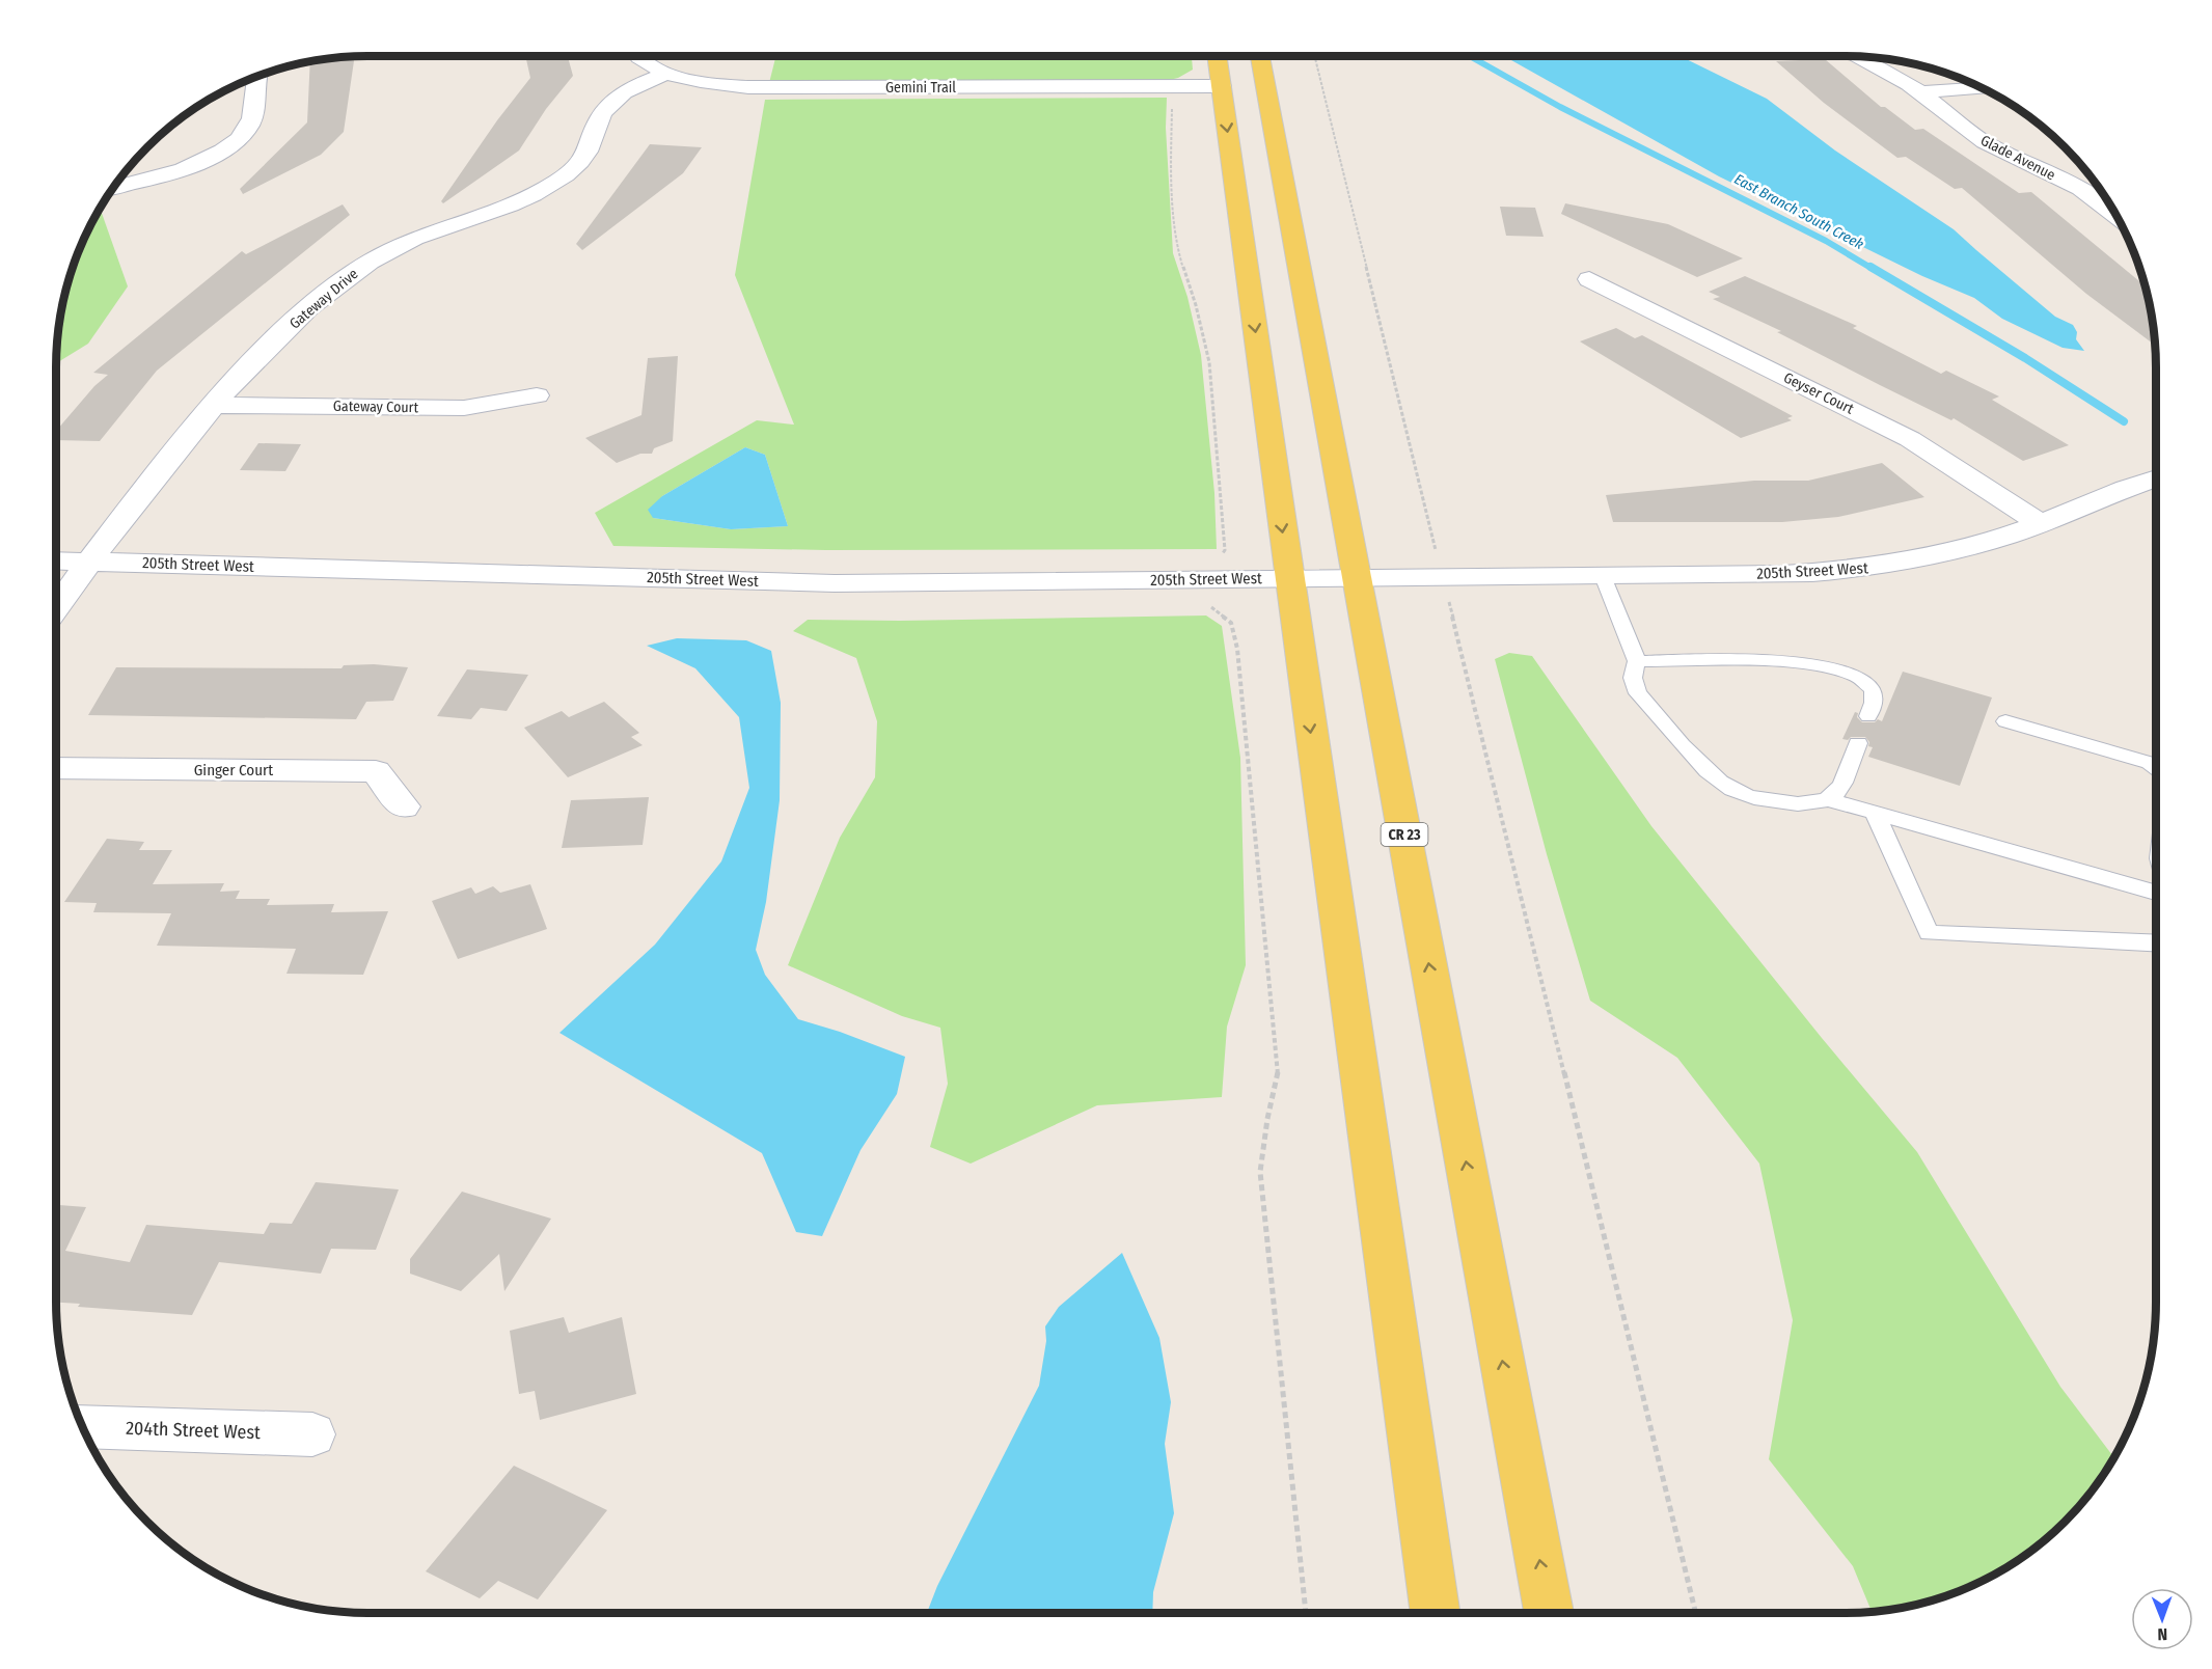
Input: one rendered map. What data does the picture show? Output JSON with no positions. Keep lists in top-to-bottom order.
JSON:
{
  "streets": {
    "main road": ["CR 23"],
    "street": [
      "Gemini Trail",
      "Glade Avenue",
      "Gateway Drive",
      "Geyser Court",
      "Gateway Court",
      "205th Street West",
      "Ginger Court",
      "204th Street West"
    ]
  },
  "crossings": [
    ["Gemini Trail", "Gateway Drive"],
    ["Gateway Drive", "Gateway Court"],
    ["Gateway Drive", "205th Street West"],
    ["Geyser Court", "205th Street West"],
    ["205th Street West", "CR 23"]
  ],
  "water": ["East Branch South Creek"],
  "north": "bottom"
}
